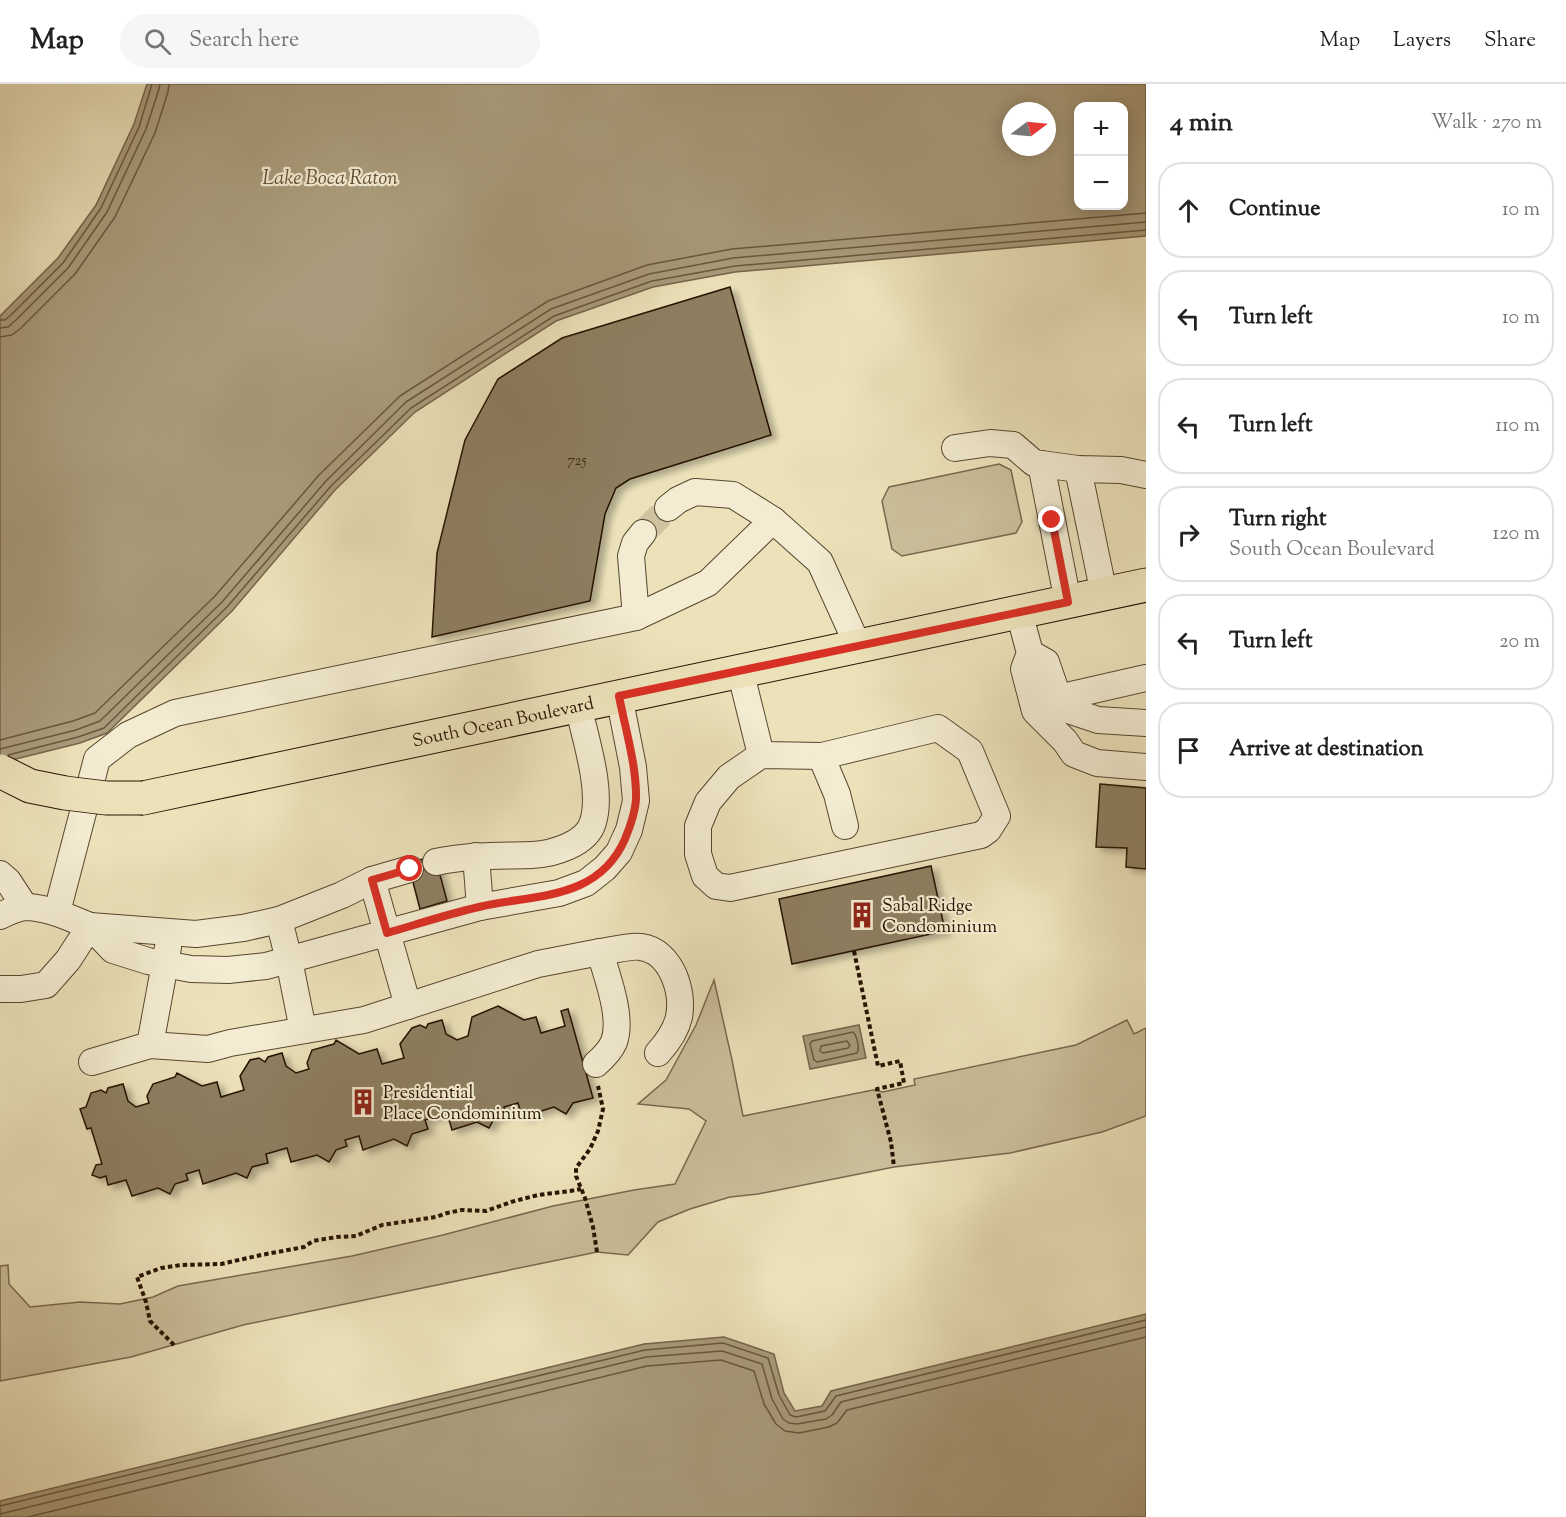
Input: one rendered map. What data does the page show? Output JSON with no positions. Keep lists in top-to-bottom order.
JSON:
{
  "streets": {
    "main road": ["South Ocean Boulevard"]
  },
  "water": ["Lake Boca Raton"],
  "places": {
    "building": ["Sabal Ridge Condominium", "Presidential Place Condominium"]
  },
  "house_numbers": ["725"],
  "north": "right",
  "page": {
    "header": "Map",
    "search": "Search here",
    "nav": ["Map", "Layers", "Share"],
    "heading": ["4 min", "Walk · 270 m"],
    "map_buttons": ["+", "−"],
    "list": [
      ["Continue", "10 m"],
      ["Turn left", "10 m"],
      ["Turn left", "110 m"],
      ["Turn right", "South Ocean Boulevard", "120 m"],
      ["Turn left", "20 m"],
      "Arrive at destination"
    ]
  }
}
